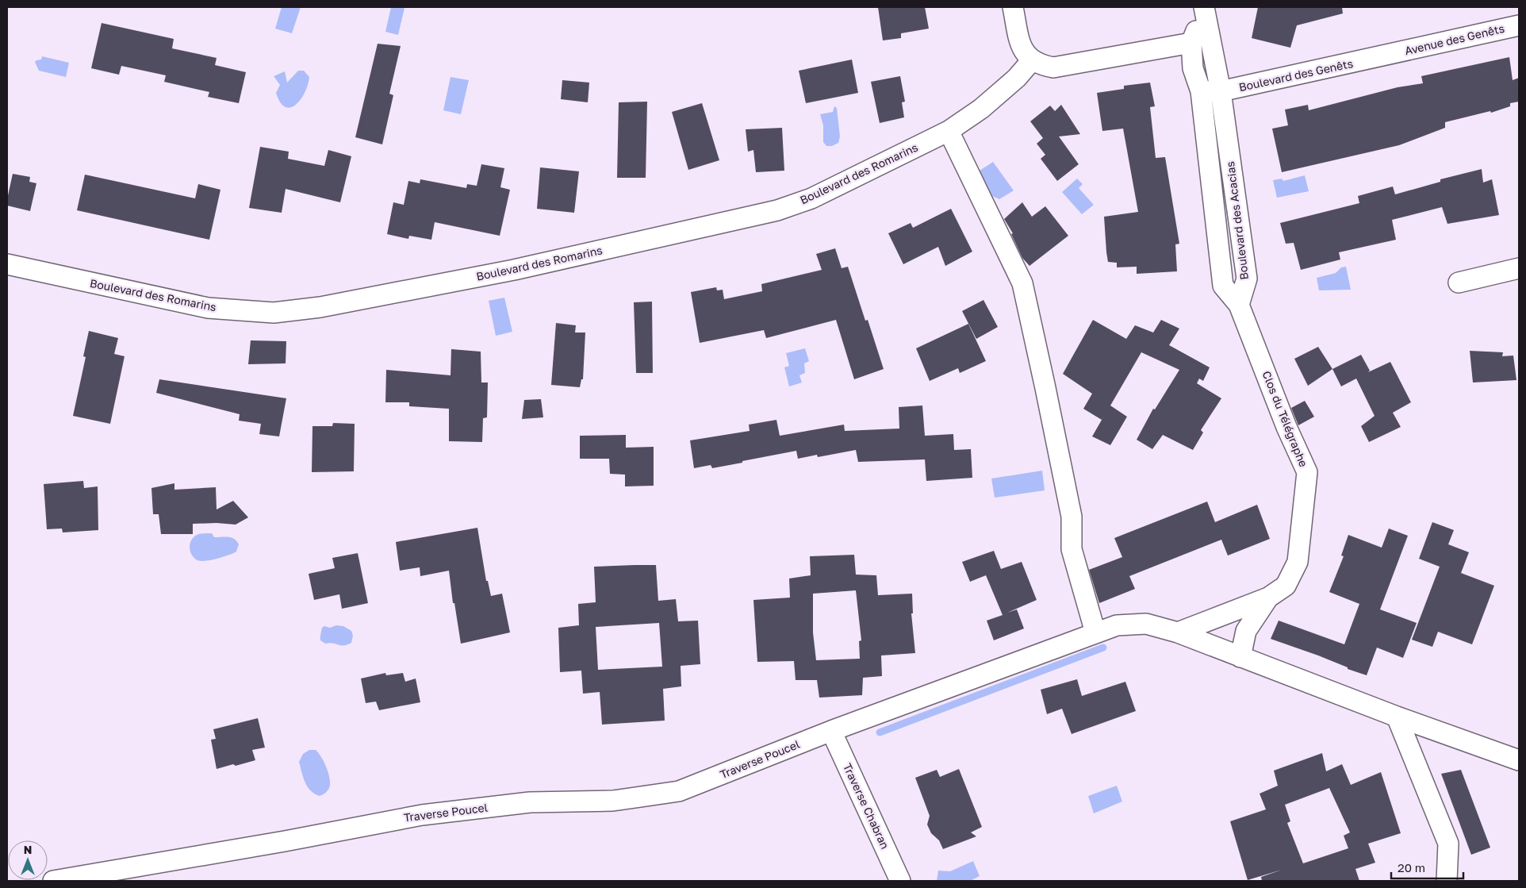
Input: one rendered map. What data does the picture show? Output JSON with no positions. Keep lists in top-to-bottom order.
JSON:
{
  "streets": {
    "street": [
      "Avenue des Genêts",
      "Boulevard des Genêts",
      "Boulevard des Romarins",
      "Boulevard des Acacias",
      "Clos du Télégraphe",
      "Traverse Poucel",
      "Traverse Chabran"
    ]
  },
  "crossings": [
    ["Avenue des Genêts", "Boulevard des Genêts"],
    ["Boulevard des Genêts", "Boulevard des Acacias"],
    ["Boulevard des Acacias", "Clos du Télégraphe"],
    ["Clos du Télégraphe", "Traverse Poucel"],
    ["Traverse Poucel", "Traverse Chabran"]
  ],
  "scale_bar": "20 m",
  "north": "top"
}
